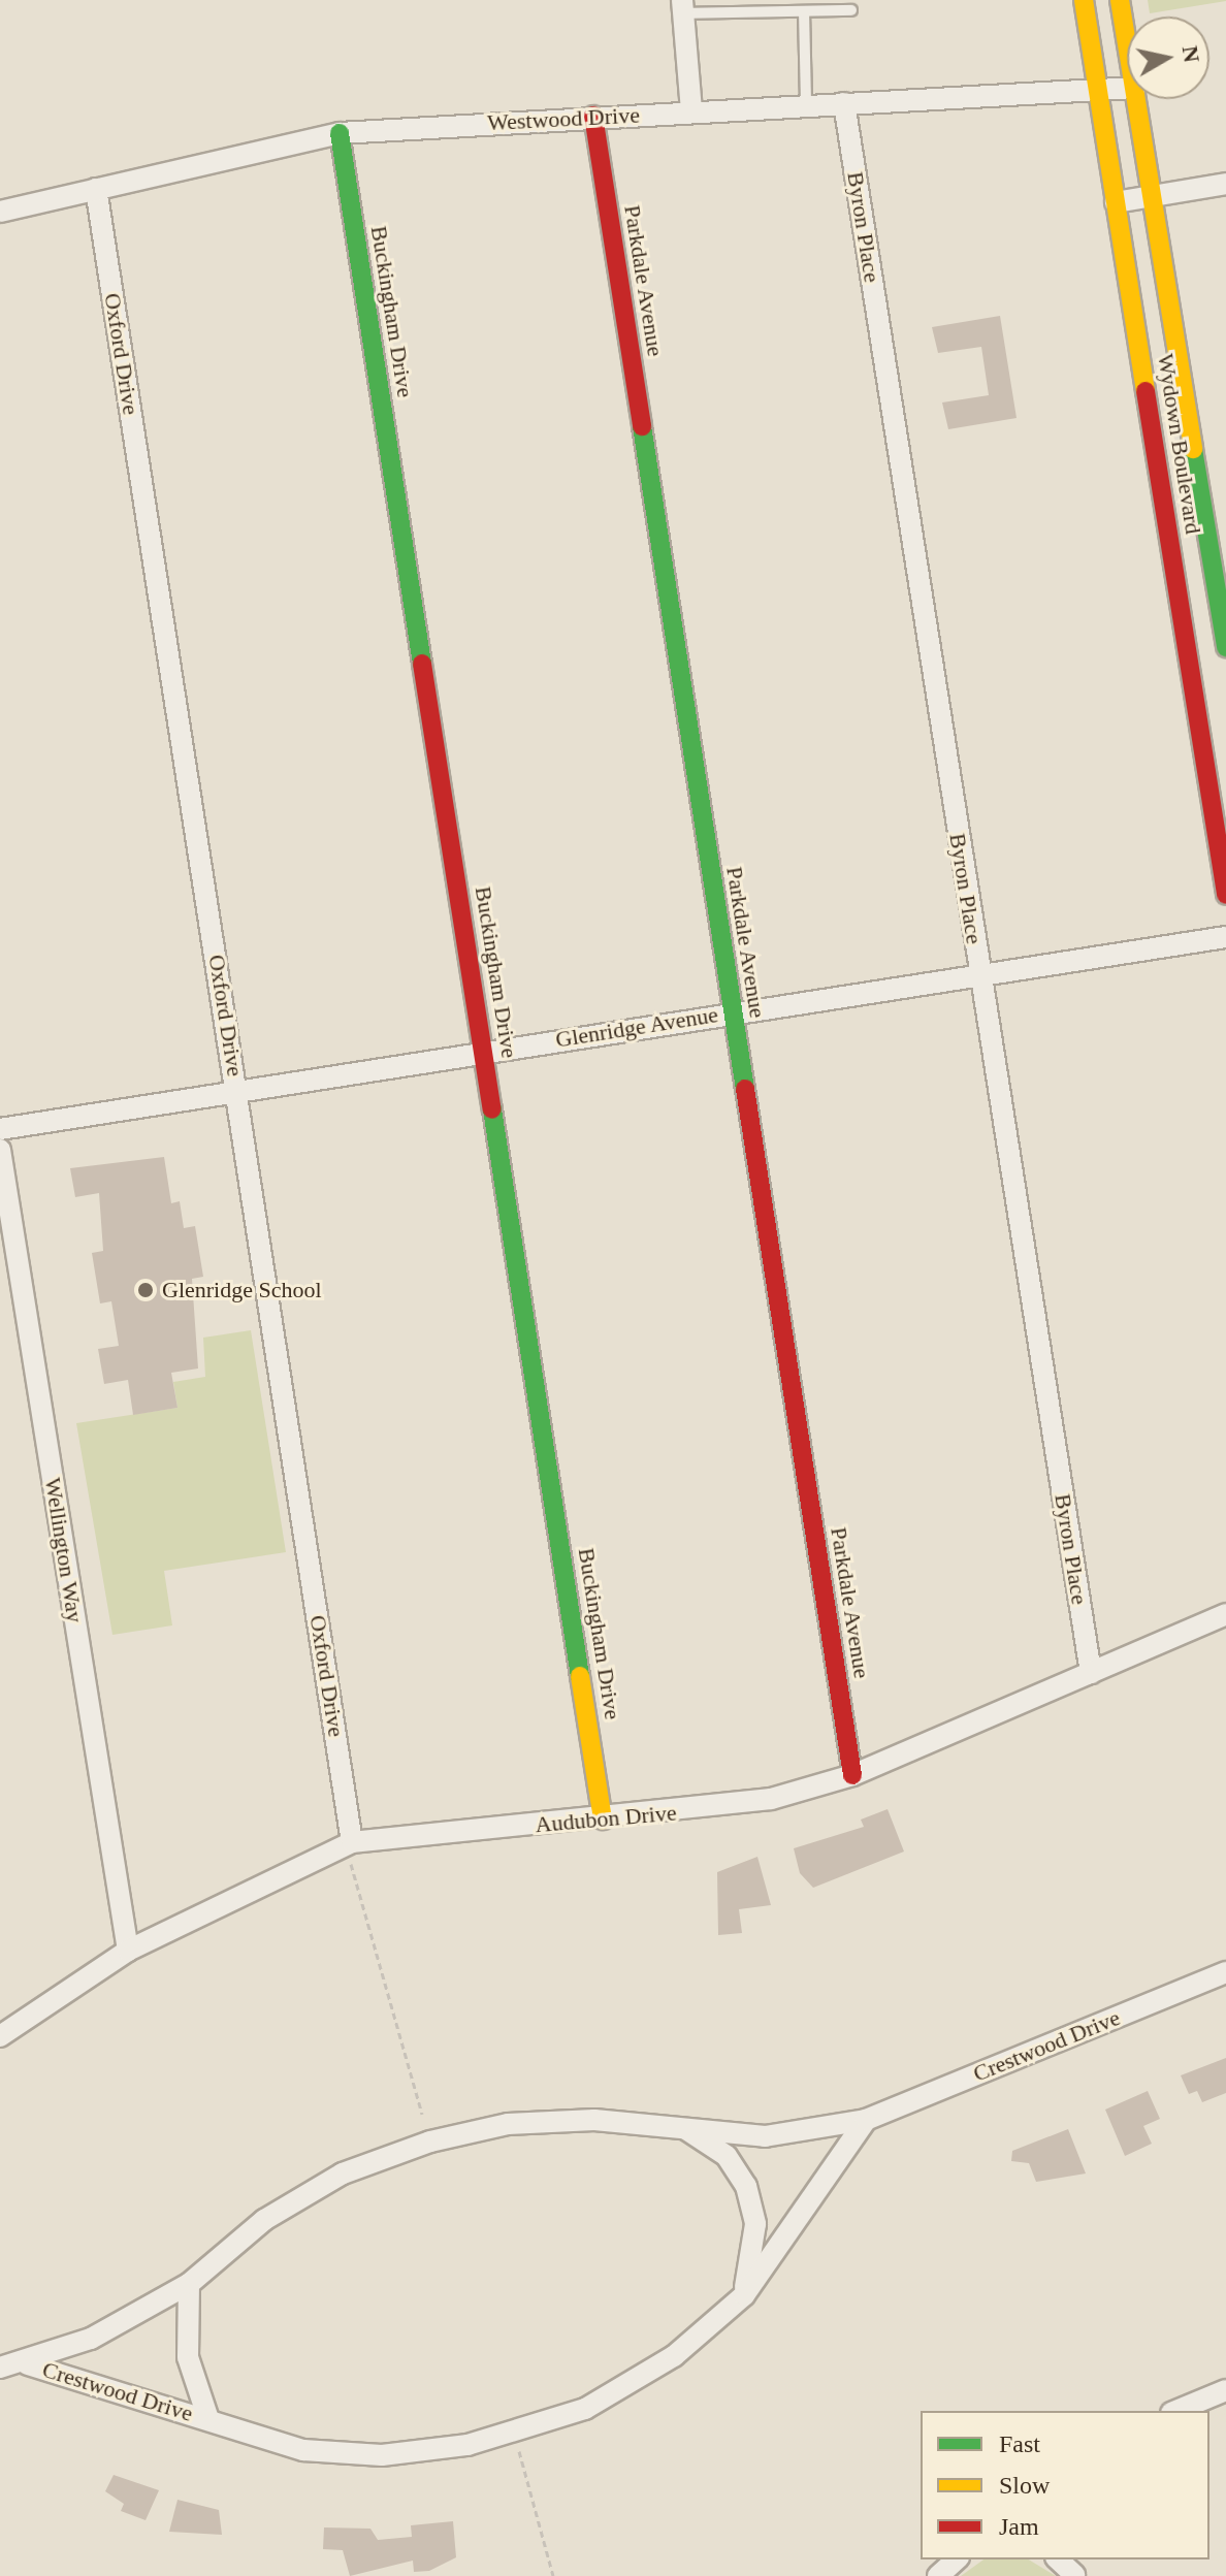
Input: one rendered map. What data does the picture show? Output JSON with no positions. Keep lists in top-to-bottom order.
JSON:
{
  "streets": {
    "street": [
      "Westwood Drive",
      "Byron Place",
      "Parkdale Avenue",
      "Buckingham Drive",
      "Oxford Drive",
      "Wydown Boulevard",
      "Glenridge Avenue",
      "Wellington Way",
      "Audubon Drive",
      "Crestwood Drive"
    ]
  },
  "crossings": [
    ["Westwood Drive", "Byron Place"],
    ["Westwood Drive", "Parkdale Avenue"],
    ["Westwood Drive", "Buckingham Drive"],
    ["Westwood Drive", "Oxford Drive"],
    ["Westwood Drive", "Wydown Boulevard"],
    ["Byron Place", "Glenridge Avenue"],
    ["Byron Place", "Audubon Drive"],
    ["Parkdale Avenue", "Glenridge Avenue"],
    ["Parkdale Avenue", "Audubon Drive"],
    ["Buckingham Drive", "Glenridge Avenue"],
    ["Buckingham Drive", "Audubon Drive"],
    ["Oxford Drive", "Glenridge Avenue"],
    ["Oxford Drive", "Audubon Drive"],
    ["Wellington Way", "Audubon Drive"]
  ],
  "places": ["Glenridge School"],
  "legend": ["Fast", "Slow", "Jam"],
  "north": "right"
}
